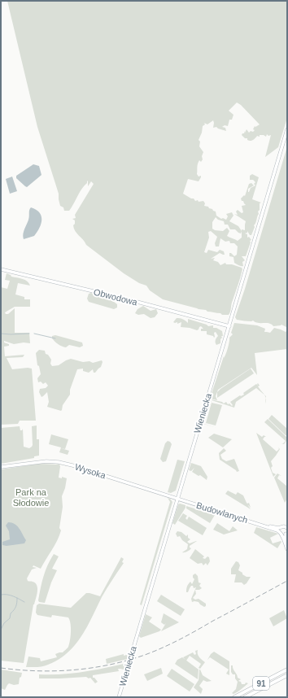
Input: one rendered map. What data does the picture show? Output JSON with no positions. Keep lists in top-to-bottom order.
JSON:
{
  "streets": {
    "main road": ["91"],
    "street": [
      "Obwodowa",
      "Wieniecka",
      "Wysoka",
      "Budowlanych"
    ]
  },
  "crossings": [
    ["Obwodowa", "Wieniecka"],
    ["Wieniecka", "Wysoka"],
    ["Wieniecka", "Budowlanych"],
    ["Wysoka", "Budowlanych"]
  ],
  "parks": ["Park na Słodowie"]
}
